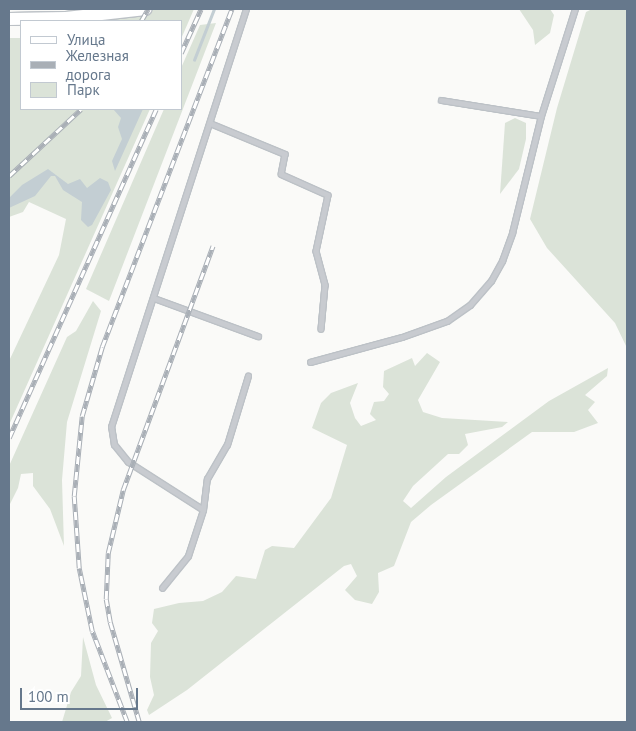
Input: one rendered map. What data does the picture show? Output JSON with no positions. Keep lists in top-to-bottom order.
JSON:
{
  "legend": ["Улица", "Железная дорога", "Парк"],
  "scale_bar": "100 m"
}
